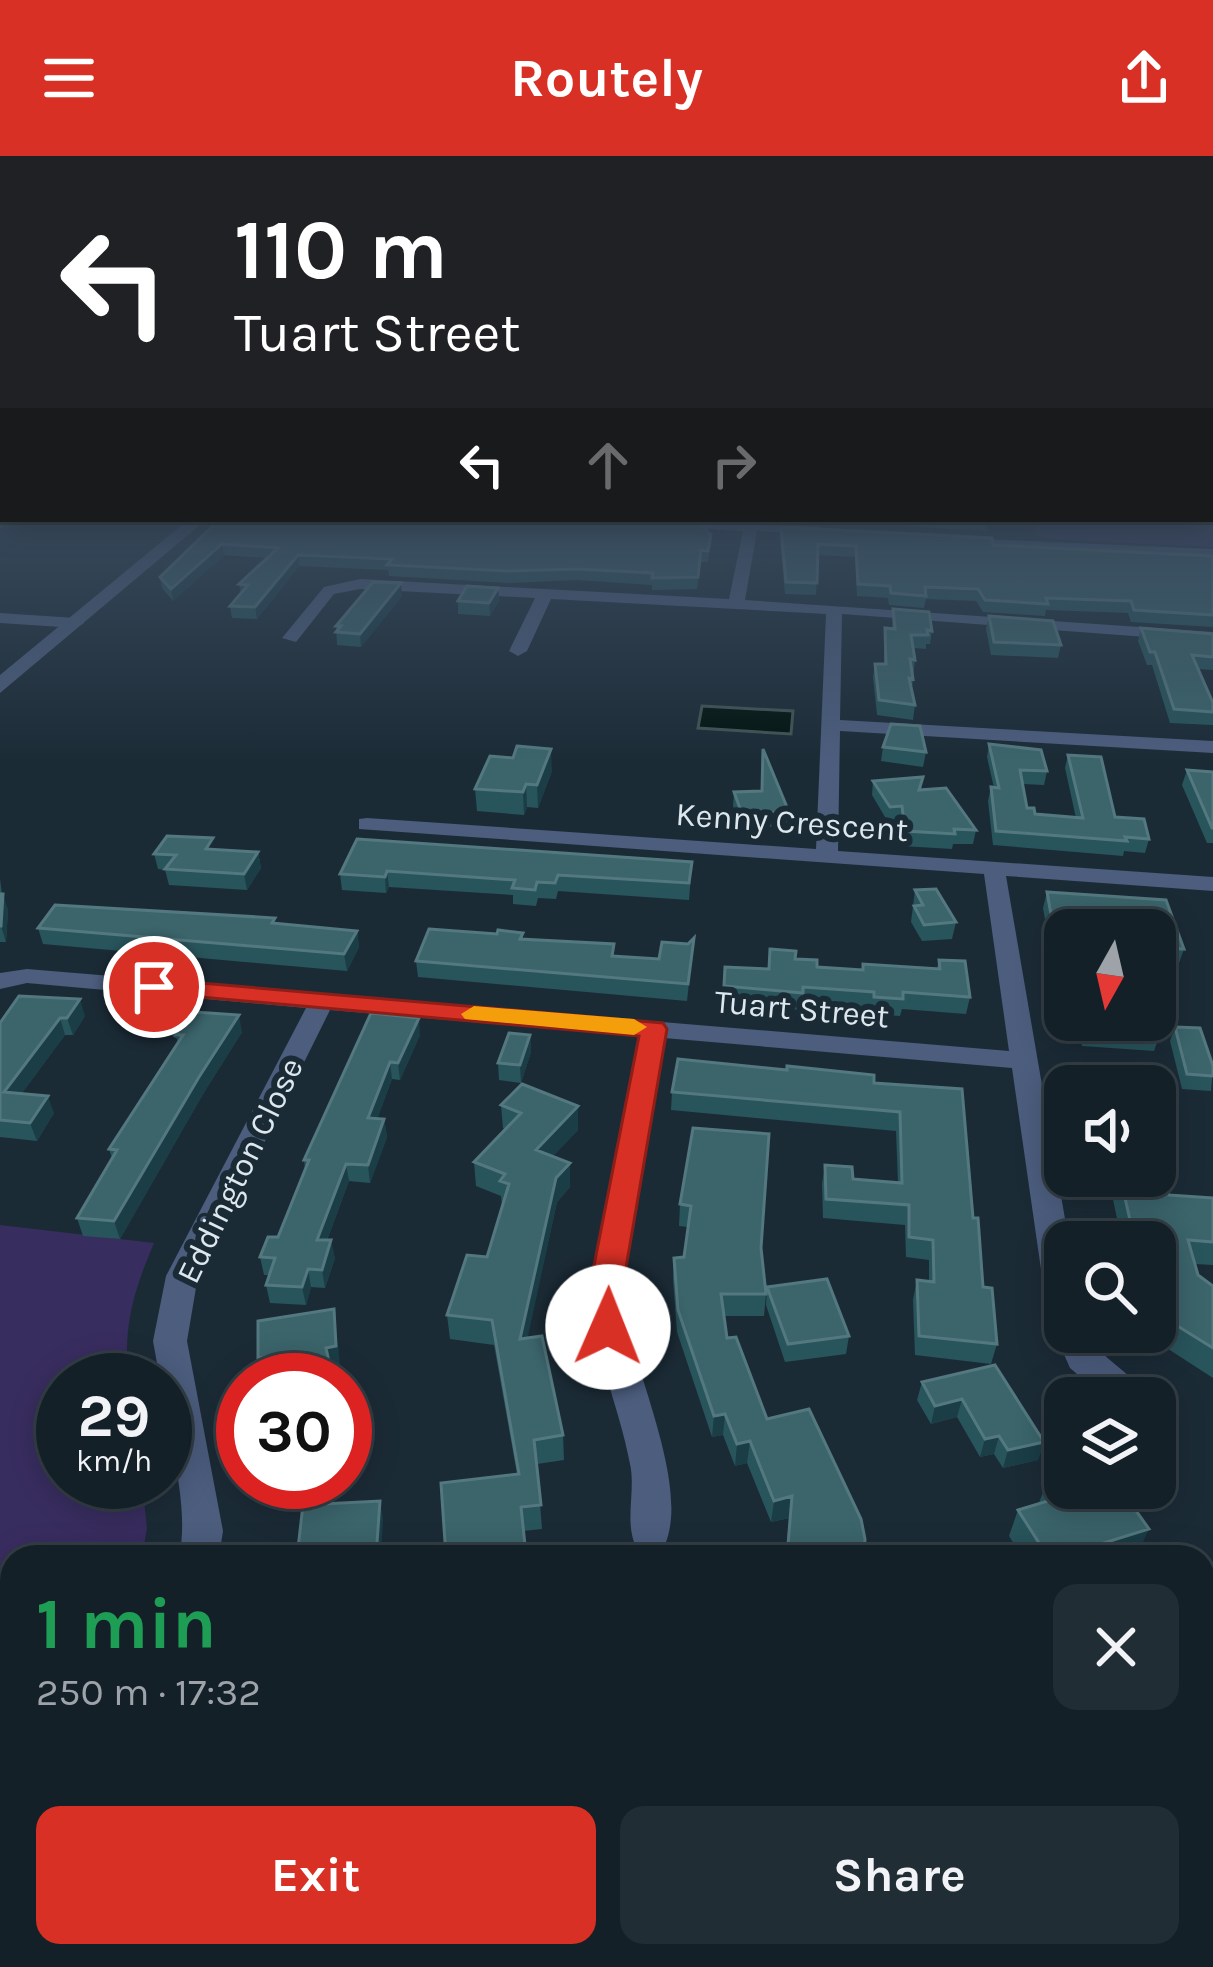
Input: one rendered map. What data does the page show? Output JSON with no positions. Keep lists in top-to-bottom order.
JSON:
{
  "streets": {
    "street": ["Kenny Crescent", "Tuart Street", "Eddington Close"]
  },
  "crossings": [
    ["Tuart Street", "Eddington Close"]
  ],
  "north": "bottom",
  "page": {
    "header": "Routely",
    "turn": ["110 m", "Tuart Street"],
    "speed": "29 km/h",
    "limit": "30",
    "heading": ["1 min", "250 m · 17:32"],
    "buttons": ["Exit", "Share"]
  }
}
